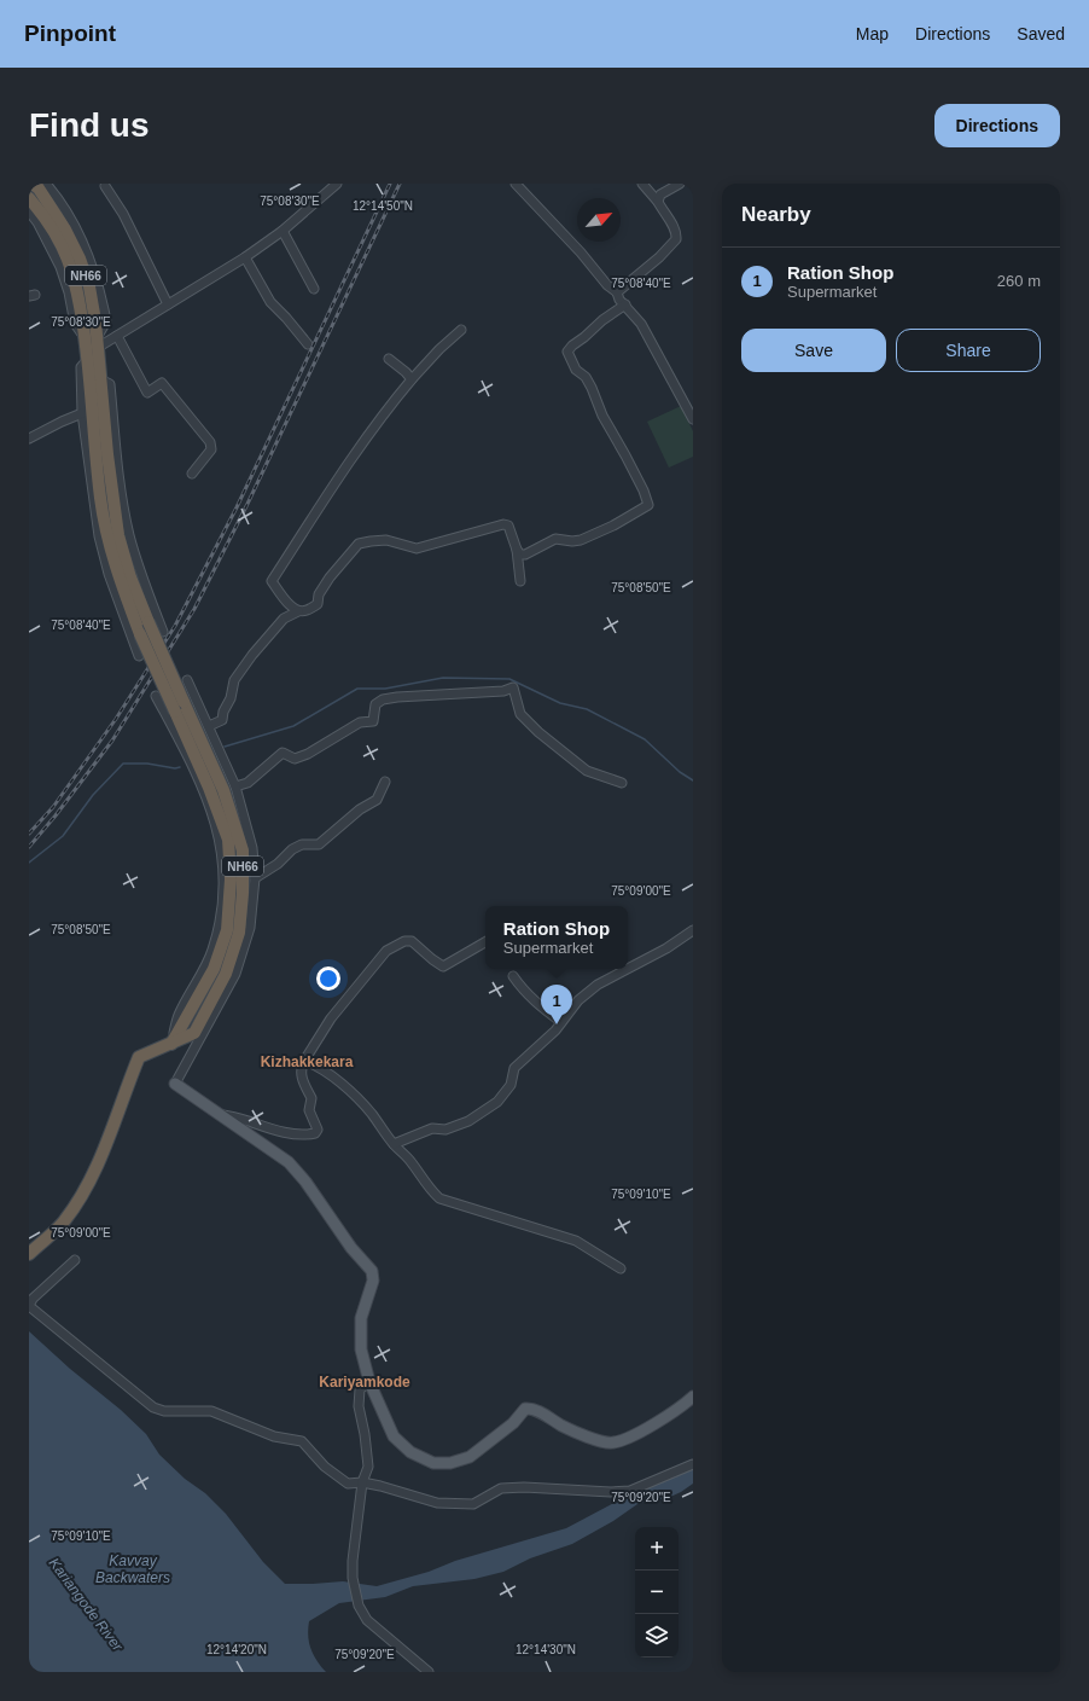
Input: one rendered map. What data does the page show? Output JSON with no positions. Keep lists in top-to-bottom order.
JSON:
{
  "streets": {
    "highway": ["NH66"]
  },
  "districts": ["Kizhakkekara", "Kariyamkode"],
  "water": ["Kavvay Backwaters", "Kariangode River"],
  "north": "top right",
  "page": {
    "header": "Pinpoint",
    "nav": ["Map", "Directions", "Saved"],
    "buttons": [
      "Directions",
      ["Save", "Share"]
    ],
    "title": "Find us",
    "heading": "Nearby",
    "list": [
      {
        "mark": "1",
        "name": "Ration Shop",
        "note": "Supermarket",
        "value": "260 m"
      }
    ],
    "popup": ["Ration Shop", "Supermarket"],
    "pins": "1",
    "map_buttons": ["+", "−"]
  },
  "coordinates": [
    "75°08'30\"E",
    "12°14'50\"N",
    "75°08'40\"E",
    "75°08'50\"E",
    "75°09'00\"E",
    "75°09'10\"E",
    "75°09'20\"E",
    "12°14'20\"N",
    "12°14'30\"N"
  ]
}
